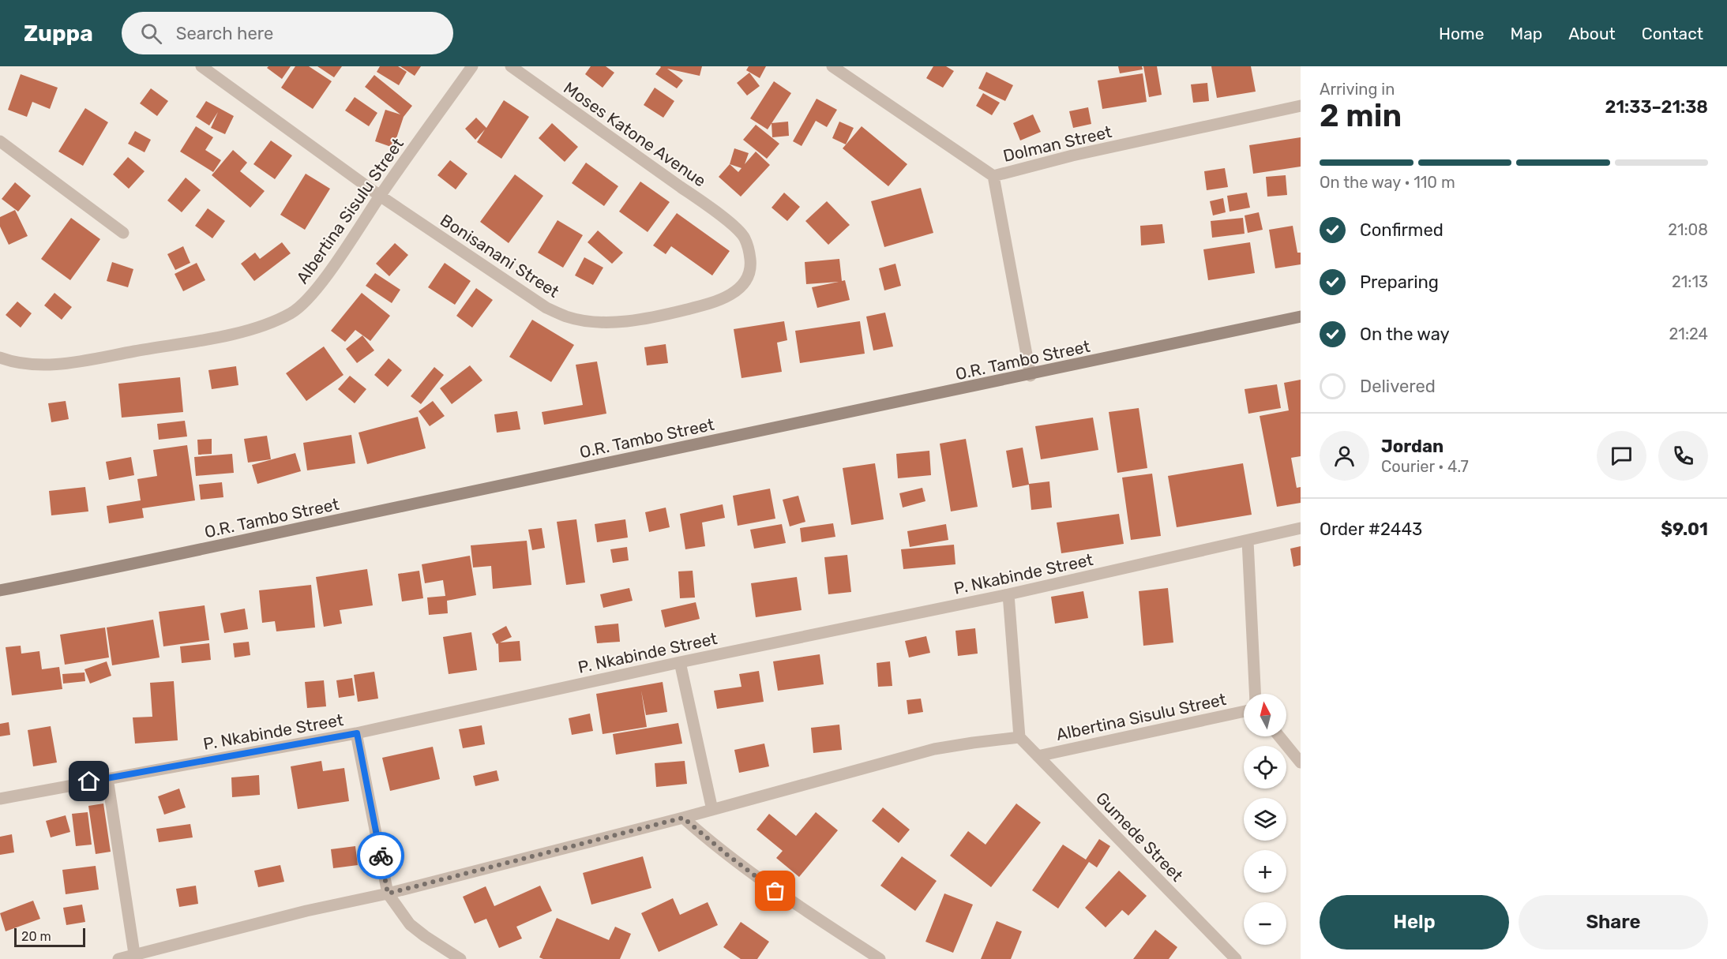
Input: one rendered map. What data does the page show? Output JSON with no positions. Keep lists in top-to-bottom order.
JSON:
{
  "streets": {
    "street": [
      "Moses Katone Avenue",
      "Dolman Street",
      "Albertina Sisulu Street",
      "Bonisanani Street",
      "O.R. Tambo Street",
      "P. Nkabinde Street",
      "Gumede Street"
    ]
  },
  "crossings": [
    ["Moses Katone Avenue", "Bonisanani Street"],
    ["Dolman Street", "O.R. Tambo Street"],
    ["Albertina Sisulu Street", "Bonisanani Street"],
    ["Albertina Sisulu Street", "Gumede Street"]
  ],
  "scale_bar": "20 m",
  "north": "top",
  "page": {
    "header": "Zuppa",
    "search": "Search here",
    "nav": [
      "Home",
      "Map",
      "About",
      "Contact"
    ],
    "heading": ["2 min", "Arriving in", "21:33–21:38"],
    "panel": [
      "Jordan",
      "Courier · 4.7",
      "Order #2443",
      "$9.01"
    ],
    "bar": "On the way · 110 m",
    "list": [
      ["Confirmed", "21:08"],
      ["Preparing", "21:13"],
      ["On the way", "21:24"],
      "Delivered"
    ],
    "map_buttons": ["+", "−"],
    "buttons": ["Help", "Share"],
    "scale": "20 m"
  }
}
